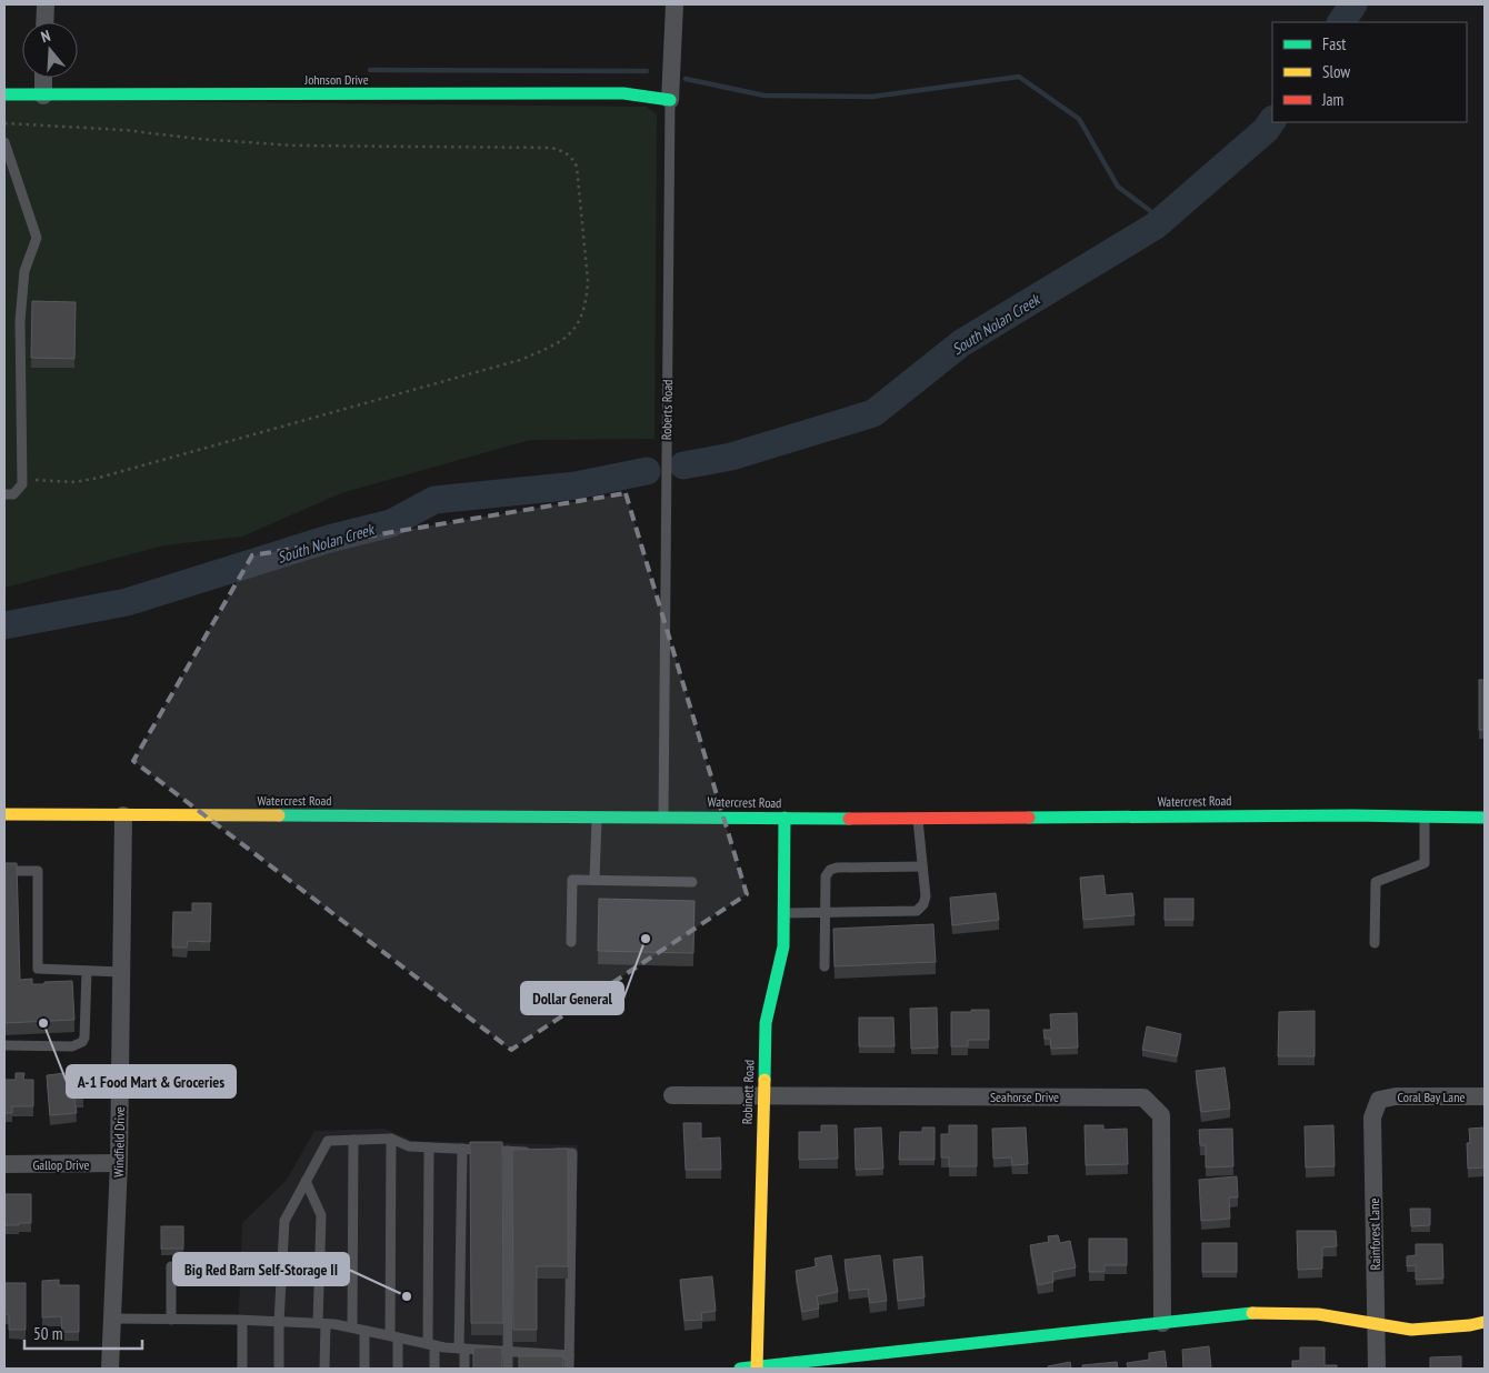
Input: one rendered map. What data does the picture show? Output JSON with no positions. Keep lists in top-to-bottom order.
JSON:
{
  "streets": {
    "street": [
      "Johnson Drive",
      "Roberts Road",
      "Watercrest Road",
      "Robinett Road",
      "Seahorse Drive",
      "Coral Bay Lane",
      "Windfield Drive",
      "Gallop Drive",
      "Rainforest Lane"
    ]
  },
  "crossings": [
    ["Johnson Drive", "Roberts Road"],
    ["Roberts Road", "Watercrest Road"],
    ["Watercrest Road", "Robinett Road"],
    ["Watercrest Road", "Windfield Drive"],
    ["Robinett Road", "Seahorse Drive"],
    ["Coral Bay Lane", "Rainforest Lane"],
    ["Windfield Drive", "Gallop Drive"]
  ],
  "water": ["South Nolan Creek"],
  "places": ["Dollar General", "A-1 Food Mart & Groceries", "Big Red Barn Self-Storage II"],
  "legend": ["Fast", "Slow", "Jam"],
  "scale_bar": "50 m",
  "north": "top"
}
